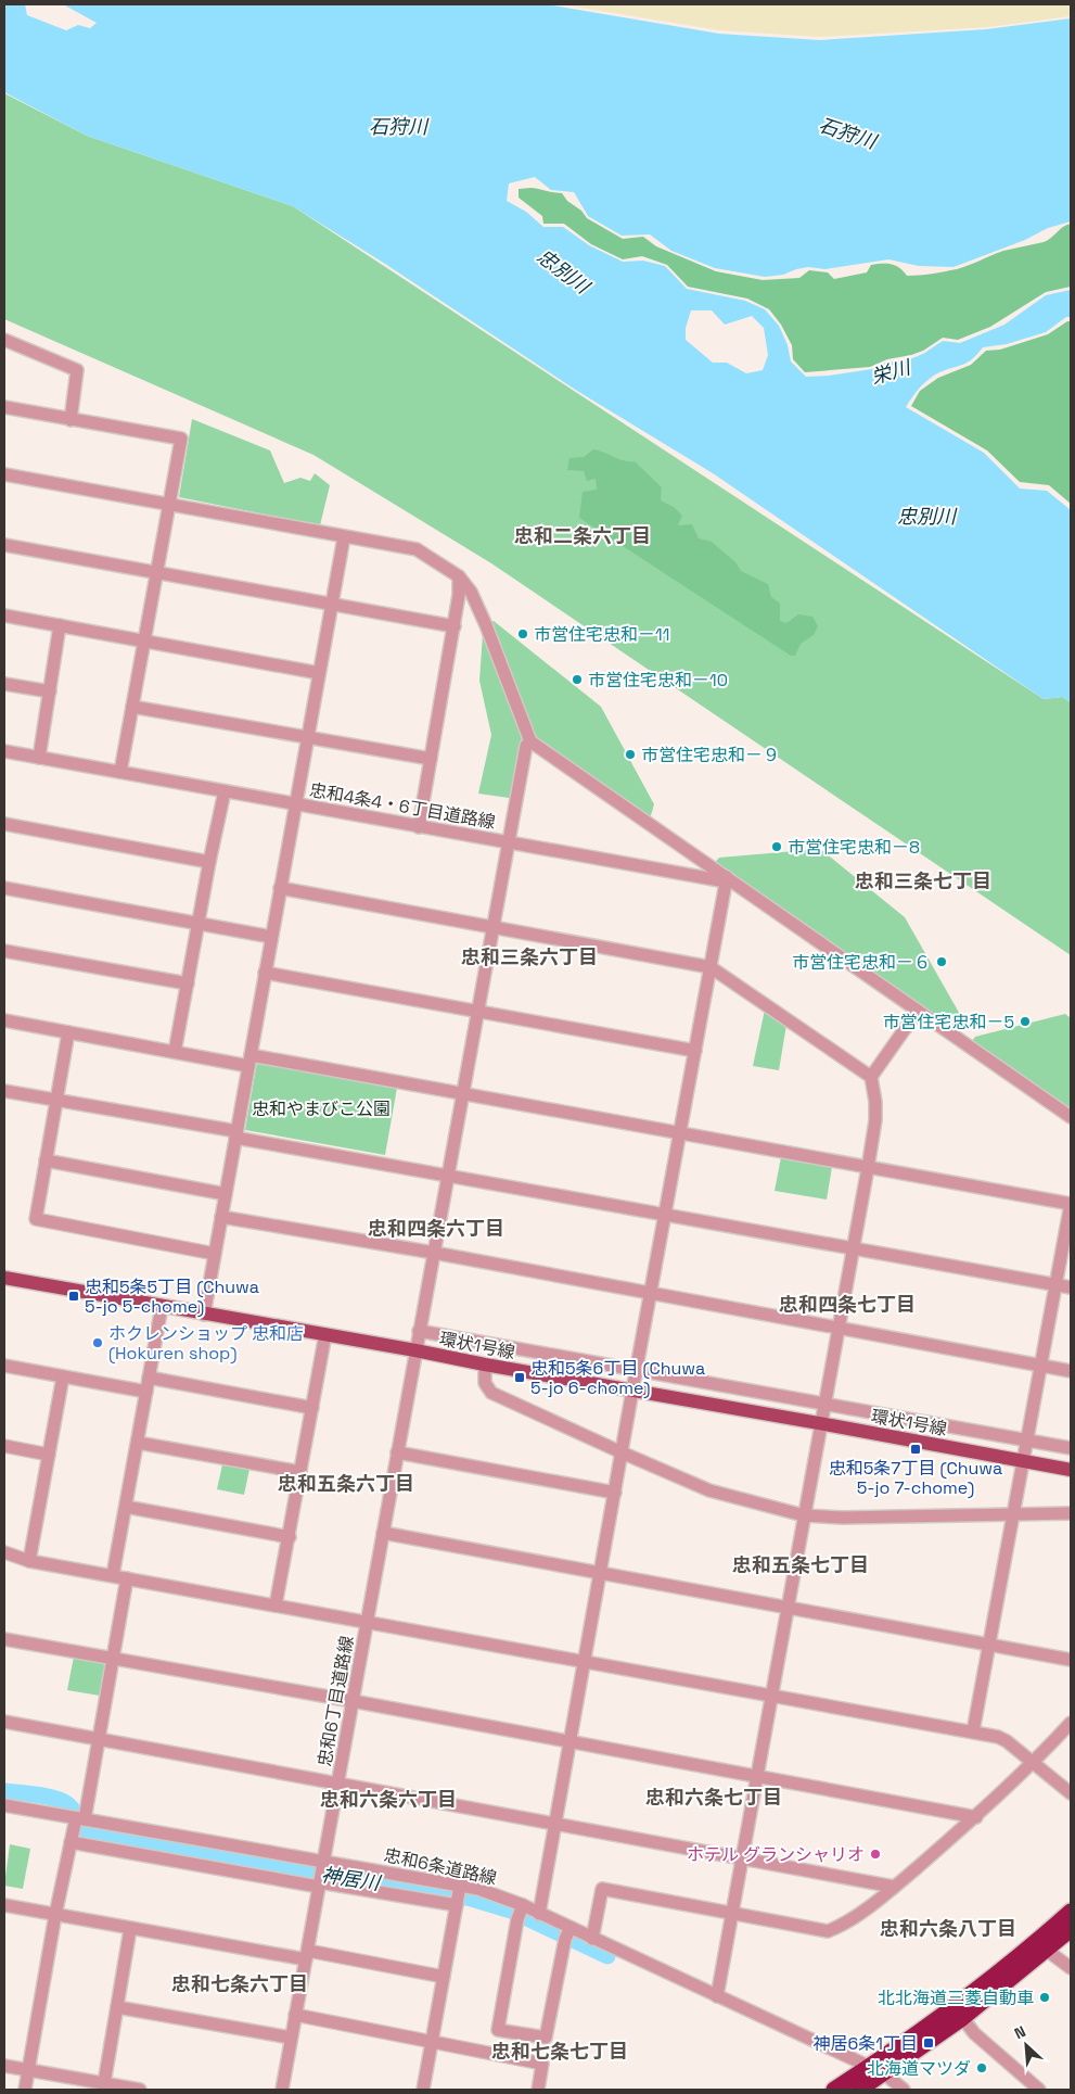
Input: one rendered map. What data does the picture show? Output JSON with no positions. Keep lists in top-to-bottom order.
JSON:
{
  "streets": {
    "main road": ["環状1号線"],
    "street": ["忠和4条4・6丁目道路線", "忠和6丁目道路線", "忠和6条道路線"]
  },
  "crossings": [
    ["忠和4条4・6丁目道路線", "環状1号線"],
    ["忠和4条4・6丁目道路線", "忠和6丁目道路線"],
    ["環状1号線", "忠和6丁目道路線"],
    ["忠和6丁目道路線", "忠和6条道路線"]
  ],
  "districts": [
    "忠和二条六丁目",
    "忠和三条七丁目",
    "忠和三条六丁目",
    "忠和四条六丁目",
    "忠和四条七丁目",
    "忠和五条六丁目",
    "忠和五条七丁目",
    "忠和六条七丁目",
    "忠和六条六丁目",
    "忠和六条八丁目",
    "忠和七条六丁目",
    "忠和七条七丁目"
  ],
  "water": [
    "石狩川",
    "忠別川",
    "栄川",
    "神居川"
  ],
  "parks": ["忠和やまびこ公園"],
  "places": {
    "other": [
      "市営住宅忠和－11",
      "市営住宅忠和－10",
      "市営住宅忠和－９",
      "市営住宅忠和－8",
      "市営住宅忠和－６",
      "市営住宅忠和－5",
      "ホクレンショップ 忠和店 (Hokuren shop)",
      "ホテル グランシャリオ",
      "北北海道三菱自動車",
      "北海道マツダ"
    ],
    "transit": [
      "忠和5条5丁目 (Chuwa 5-jo 5-chome)",
      "忠和5条6丁目 (Chuwa 5-jo 6-chome)",
      "忠和5条7丁目 (Chuwa 5-jo 7-chome)",
      "神居6条1丁目"
    ]
  },
  "north": "top left"
}
